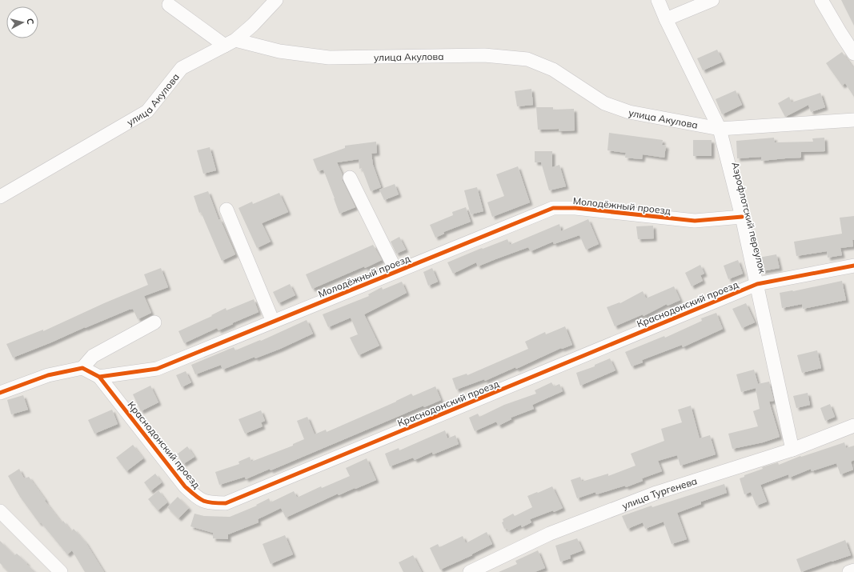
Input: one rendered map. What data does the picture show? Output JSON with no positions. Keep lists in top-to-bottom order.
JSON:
{
  "streets": {
    "street": [
      "улица Акулова",
      "Молодёжный проезд",
      "Аэрофлотский переулок",
      "Краснодонский проезд",
      "улица Тургенева"
    ]
  },
  "crossings": [
    ["улица Акулова", "Аэрофлотский переулок"],
    ["Молодёжный проезд", "Аэрофлотский переулок"],
    ["Молодёжный проезд", "Краснодонский проезд"],
    ["Аэрофлотский переулок", "Краснодонский проезд"],
    ["Аэрофлотский переулок", "улица Тургенева"]
  ],
  "north": "right"
}
